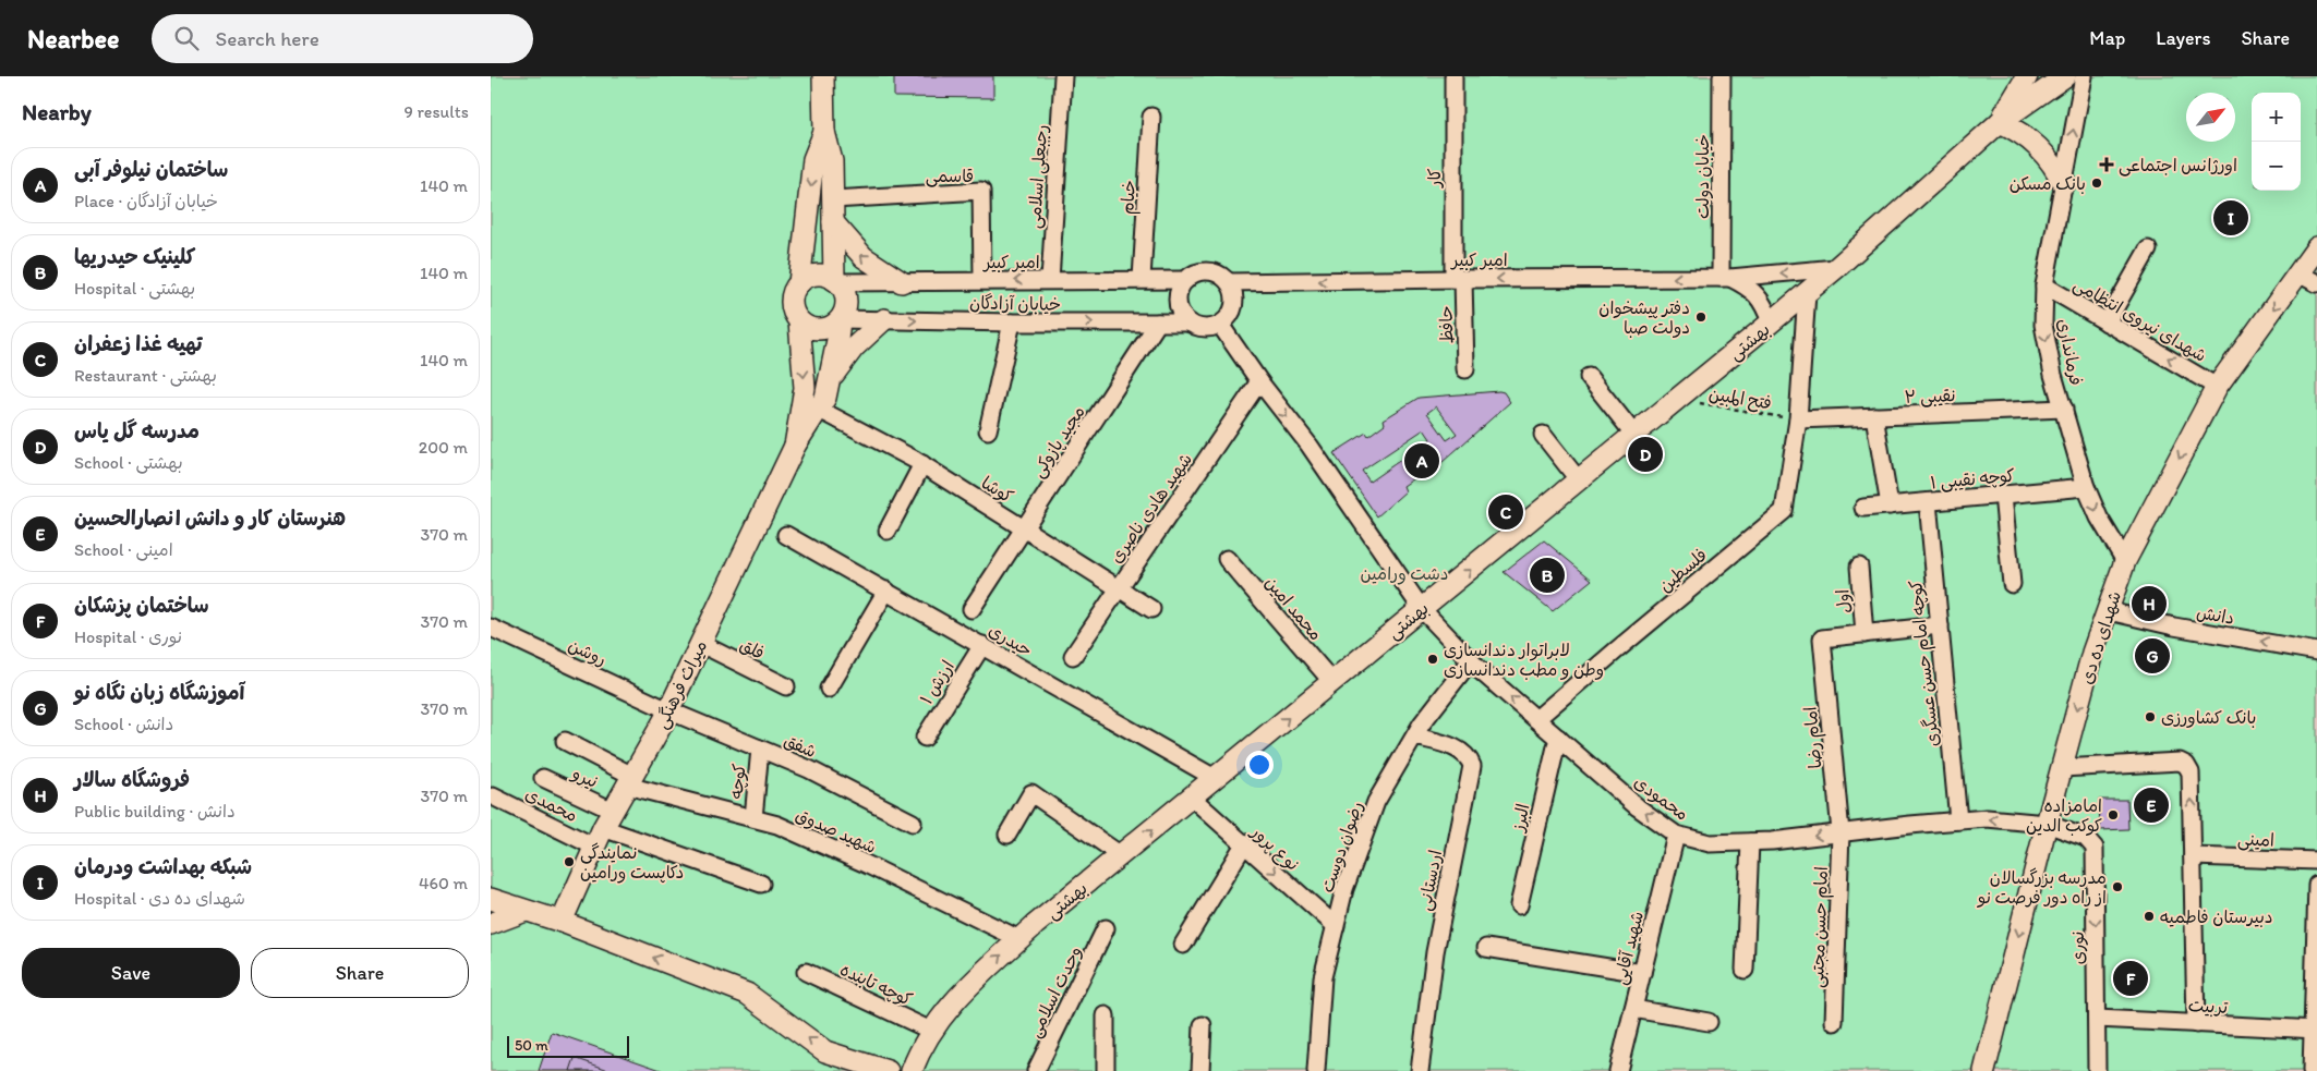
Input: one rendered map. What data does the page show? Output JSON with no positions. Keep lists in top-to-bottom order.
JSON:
{
  "streets": {
    "main road": ["بهشتی", "شهدای ده دی", "میراث فرهنگی"],
    "street": [
      "قاسمی",
      "رجبعلی اسلامی",
      "خیابان دولت",
      "کار",
      "خیام",
      "امیر کبیر",
      "خیابان آزادگان",
      "شهدای نیروی انتظامی",
      "حافظ",
      "فرمانداری",
      "نقیبی ۲",
      "مجید پازوکی",
      "کوچه نقیبی ۱",
      "کوشا",
      "شهید هادی ناصری",
      "فلسطین",
      "اول",
      "محمد امین",
      "دانش",
      "حیدری",
      "فلق",
      "روشن",
      "کوچه امام حسن عسگری",
      "ارزش ۱",
      "امام رضا",
      "شفق",
      "نیرو",
      "کوچه",
      "محمودی",
      "محمدی",
      "البرز",
      "شهید صدوق",
      "امینی",
      "رضوان دوست",
      "نوع پرور",
      "اردستانی",
      "امام حسن مجتبی",
      "شهید آقایی",
      "نوری",
      "کوچه تابنده",
      "وحدت اسلامی",
      "تربیت"
    ],
    "path": ["فتح المبین"]
  },
  "crossings": [
    ["قاسمی", "امیر کبیر"],
    ["رجبعلی اسلامی", "امیر کبیر"],
    ["خیابان دولت", "امیر کبیر"],
    ["کار", "امیر کبیر"],
    ["کار", "حافظ"],
    ["خیام", "امیر کبیر"],
    ["امیر کبیر", "خیابان آزادگان"],
    ["امیر کبیر", "حافظ"],
    ["امیر کبیر", "بهشتی"],
    ["خیابان آزادگان", "مجید پازوکی"],
    ["شهدای نیروی انتظامی", "فرمانداری"],
    ["شهدای نیروی انتظامی", "شهدای ده دی"],
    ["بهشتی", "فتح المبین"],
    ["بهشتی", "فلسطین"],
    ["بهشتی", "محمد امین"],
    ["بهشتی", "حیدری"],
    ["بهشتی", "محمودی"],
    ["بهشتی", "شهید صدوق"],
    ["بهشتی", "نوع پرور"],
    ["بهشتی", "کوچه تابنده"],
    ["فرمانداری", "نقیبی ۲"],
    ["فرمانداری", "کوچه نقیبی ۱"],
    ["فرمانداری", "شهدای ده دی"],
    ["نقیبی ۲", "فتح المبین"],
    ["نقیبی ۲", "فلسطین"],
    ["فتح المبین", "فلسطین"],
    ["مجید پازوکی", "کوشا"],
    ["کوچه نقیبی ۱", "کوچه امام حسن عسگری"],
    ["کوشا", "شهید هادی ناصری"],
    ["فلسطین", "محمودی"],
    ["اول", "امام رضا"],
    ["دانش", "شهدای ده دی"],
    ["شهدای ده دی", "محمودی"],
    ["شهدای ده دی", "نوری"],
    ["حیدری", "ارزش ۱"],
    ["فلق", "میراث فرهنگی"],
    ["روشن", "میراث فرهنگی"],
    ["روشن", "شفق"],
    ["کوچه امام حسن عسگری", "محمودی"],
    ["میراث فرهنگی", "شفق"],
    ["میراث فرهنگی", "نیرو"],
    ["میراث فرهنگی", "محمدی"],
    ["میراث فرهنگی", "شهید صدوق"],
    ["امام رضا", "محمودی"],
    ["امام رضا", "امام حسن مجتبی"],
    ["شفق", "کوچه"],
    ["نیرو", "شهید صدوق"],
    ["کوچه", "شهید صدوق"],
    ["محمودی", "البرز"],
    ["محمودی", "رضوان دوست"],
    ["محمودی", "امام حسن مجتبی"],
    ["محمودی", "شهید آقایی"],
    ["محمودی", "نوری"],
    ["رضوان دوست", "نوع پرور"],
    ["رضوان دوست", "اردستانی"],
    ["نوری", "تربیت"]
  ],
  "one_way": [
    "امیر کبیر",
    "خیابان آزادگان",
    "شهدای نیروی انتظامی",
    "بهشتی",
    "دانش",
    "شهدای ده دی",
    "محمودی",
    "نوع پرور"
  ],
  "parks": ["دشت ورامین"],
  "places": {
    "health": ["اورژانس اجتماعی"],
    "other": [
      "بانک مسکن",
      "دفتر پیشخوان دولت صبا",
      "لابراتوار دندانسازی وطن و مطب دندانسازی",
      "بانک کشاورزی",
      "امامزاده کوکب الدین",
      "نمایندگی دکاپست ورامین",
      "مدرسه بزرگسالان از راه دور فرصت نو",
      "دبیرستان فاطمیه"
    ]
  },
  "scale_bar": "50 m",
  "north": "top right",
  "page": {
    "header": "Nearbee",
    "search": "Search here",
    "nav": ["Map", "Layers", "Share"],
    "heading": ["Nearby", "9 results"],
    "map_buttons": ["+", "−"],
    "list": [
      {
        "mark": "A",
        "name": "ساختمان نیلوفر آبی",
        "note": "Place · خیابان آزادگان",
        "value": "140 m"
      },
      {
        "mark": "B",
        "name": "کلینیک حیدریها",
        "note": "Hospital · بهشتی",
        "value": "140 m"
      },
      {
        "mark": "C",
        "name": "تهیه غذا زعفران",
        "note": "Restaurant · بهشتی",
        "value": "140 m"
      },
      {
        "mark": "D",
        "name": "مدرسه گل یاس",
        "note": "School · بهشتی",
        "value": "200 m"
      },
      {
        "mark": "E",
        "name": "هنرستان کار و دانش انصارالحسین",
        "note": "School · امینی",
        "value": "370 m"
      },
      {
        "mark": "F",
        "name": "ساختمان پزشکان",
        "note": "Hospital · نوری",
        "value": "370 m"
      },
      {
        "mark": "G",
        "name": "آموزشگاه زبان نگاه نو",
        "note": "School · دانش",
        "value": "370 m"
      },
      {
        "mark": "H",
        "name": "فروشگاه سالار",
        "note": "Public building · دانش",
        "value": "370 m"
      },
      {
        "mark": "I",
        "name": "شبکه بهداشت ودرمان",
        "note": "Hospital · شهدای ده دی",
        "value": "460 m"
      }
    ],
    "pins": [
      "I",
      "D",
      "A",
      "C",
      "B",
      "H",
      "G",
      "E",
      "F"
    ],
    "buttons": ["Save", "Share"],
    "scale": "50 m"
  }
}
